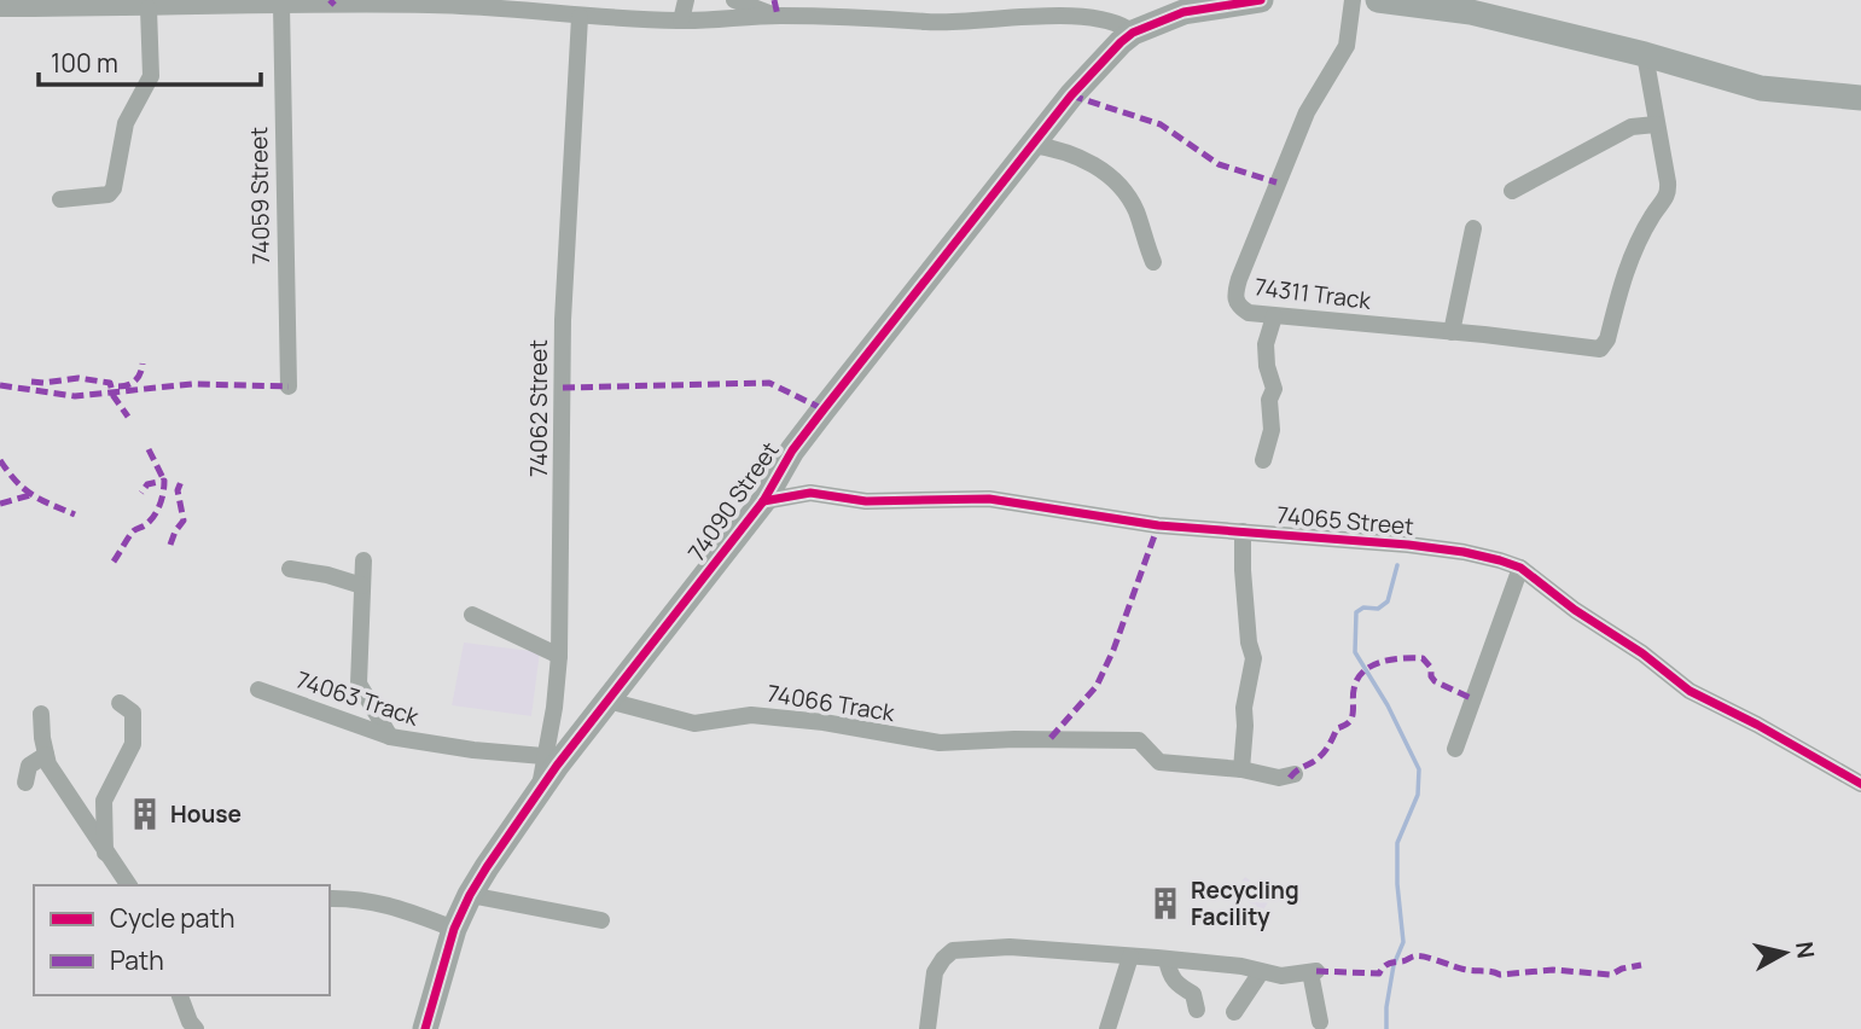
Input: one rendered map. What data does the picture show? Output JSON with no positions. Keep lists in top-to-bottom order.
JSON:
{
  "streets": {
    "street": [
      "74059 Street",
      "74311 Track",
      "74062 Street",
      "74090 Street",
      "74065 Street",
      "74063 Track",
      "74066 Track"
    ]
  },
  "crossings": [
    ["74062 Street", "74090 Street"],
    ["74062 Street", "74063 Track"],
    ["74090 Street", "74065 Street"],
    ["74090 Street", "74066 Track"]
  ],
  "places": {
    "building": ["House", "Recycling Facility"]
  },
  "legend": ["Cycle path", "Path"],
  "scale_bar": "100 m",
  "north": "right"
}
